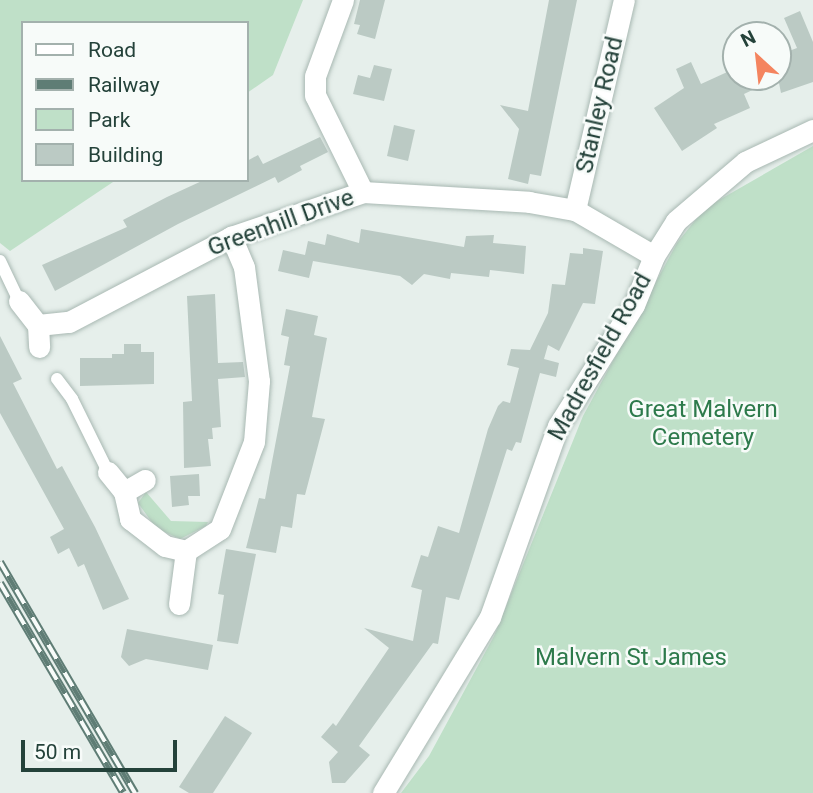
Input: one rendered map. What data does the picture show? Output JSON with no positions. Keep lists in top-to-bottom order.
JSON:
{
  "streets": {
    "street": ["Stanley Road", "Greenhill Drive", "Madresfield Road"]
  },
  "crossings": [
    ["Stanley Road", "Greenhill Drive"],
    ["Greenhill Drive", "Madresfield Road"]
  ],
  "parks": ["Great Malvern Cemetery", "Malvern St James"],
  "legend": [
    "Road",
    "Railway",
    "Park",
    "Building"
  ],
  "scale_bar": "50 m",
  "north": "top left"
}
